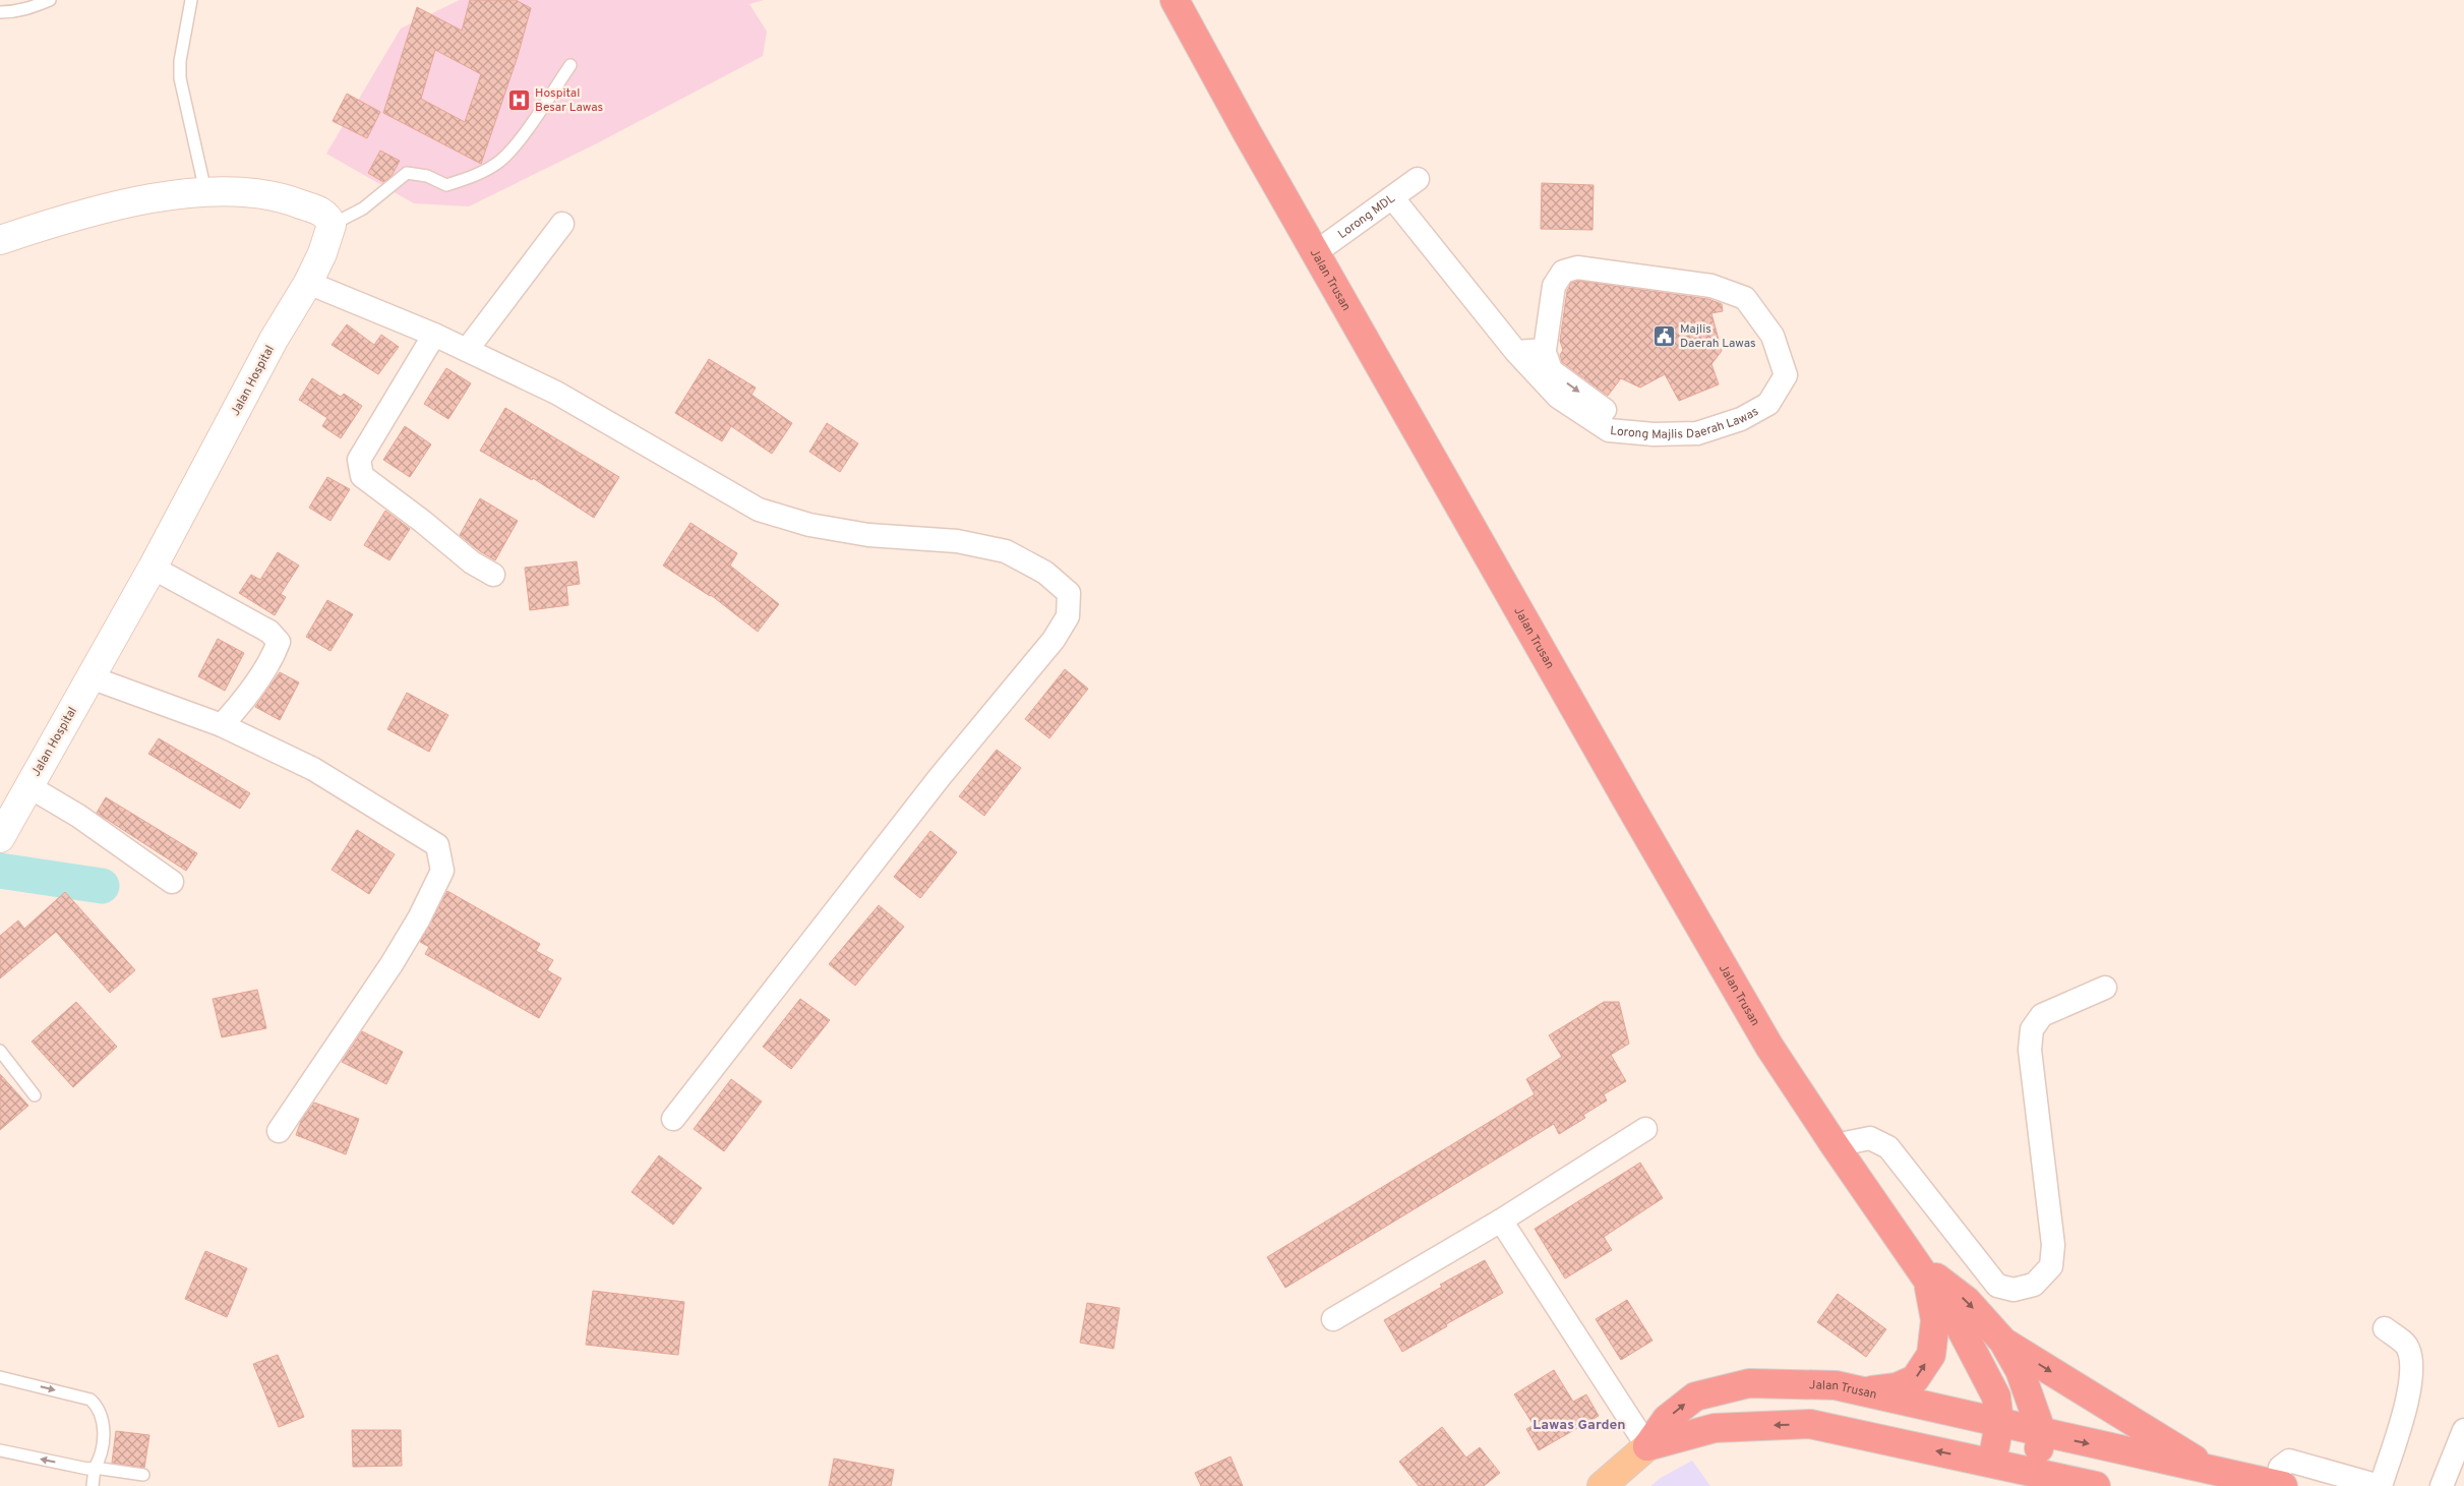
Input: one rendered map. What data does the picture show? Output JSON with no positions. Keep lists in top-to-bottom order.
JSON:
{
  "streets": {
    "highway": ["Jalan Trusan"],
    "street": ["Lorong MDL", "Jalan Hospital", "Lorong Majlis Daerah Lawas"]
  },
  "crossings": [
    ["Lorong MDL", "Jalan Trusan"],
    ["Lorong MDL", "Lorong Majlis Daerah Lawas"]
  ],
  "districts": ["Lawas Garden"],
  "places": {
    "hospital": ["Hospital Besar Lawas"],
    "public building": ["Majlis Daerah Lawas"]
  }
}
